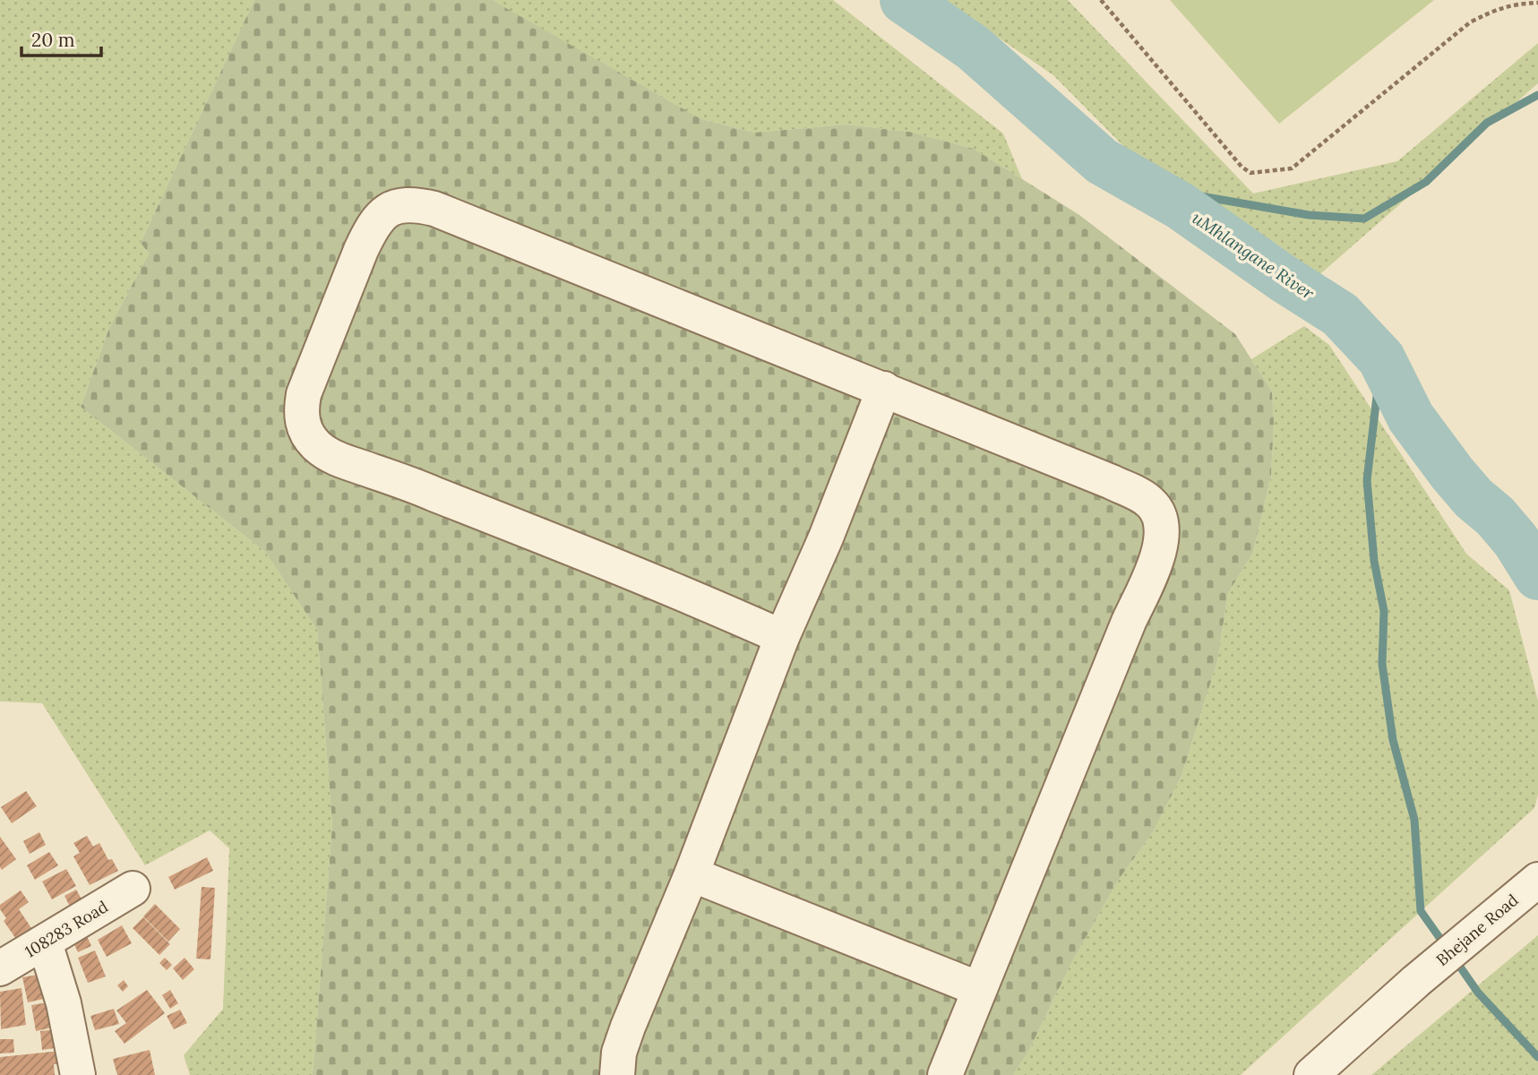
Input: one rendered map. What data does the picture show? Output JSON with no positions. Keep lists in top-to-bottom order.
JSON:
{
  "streets": {
    "street": ["108283 Road", "Bhejane Road"]
  },
  "water": ["uMhlangane River"],
  "scale_bar": "20 m"
}
